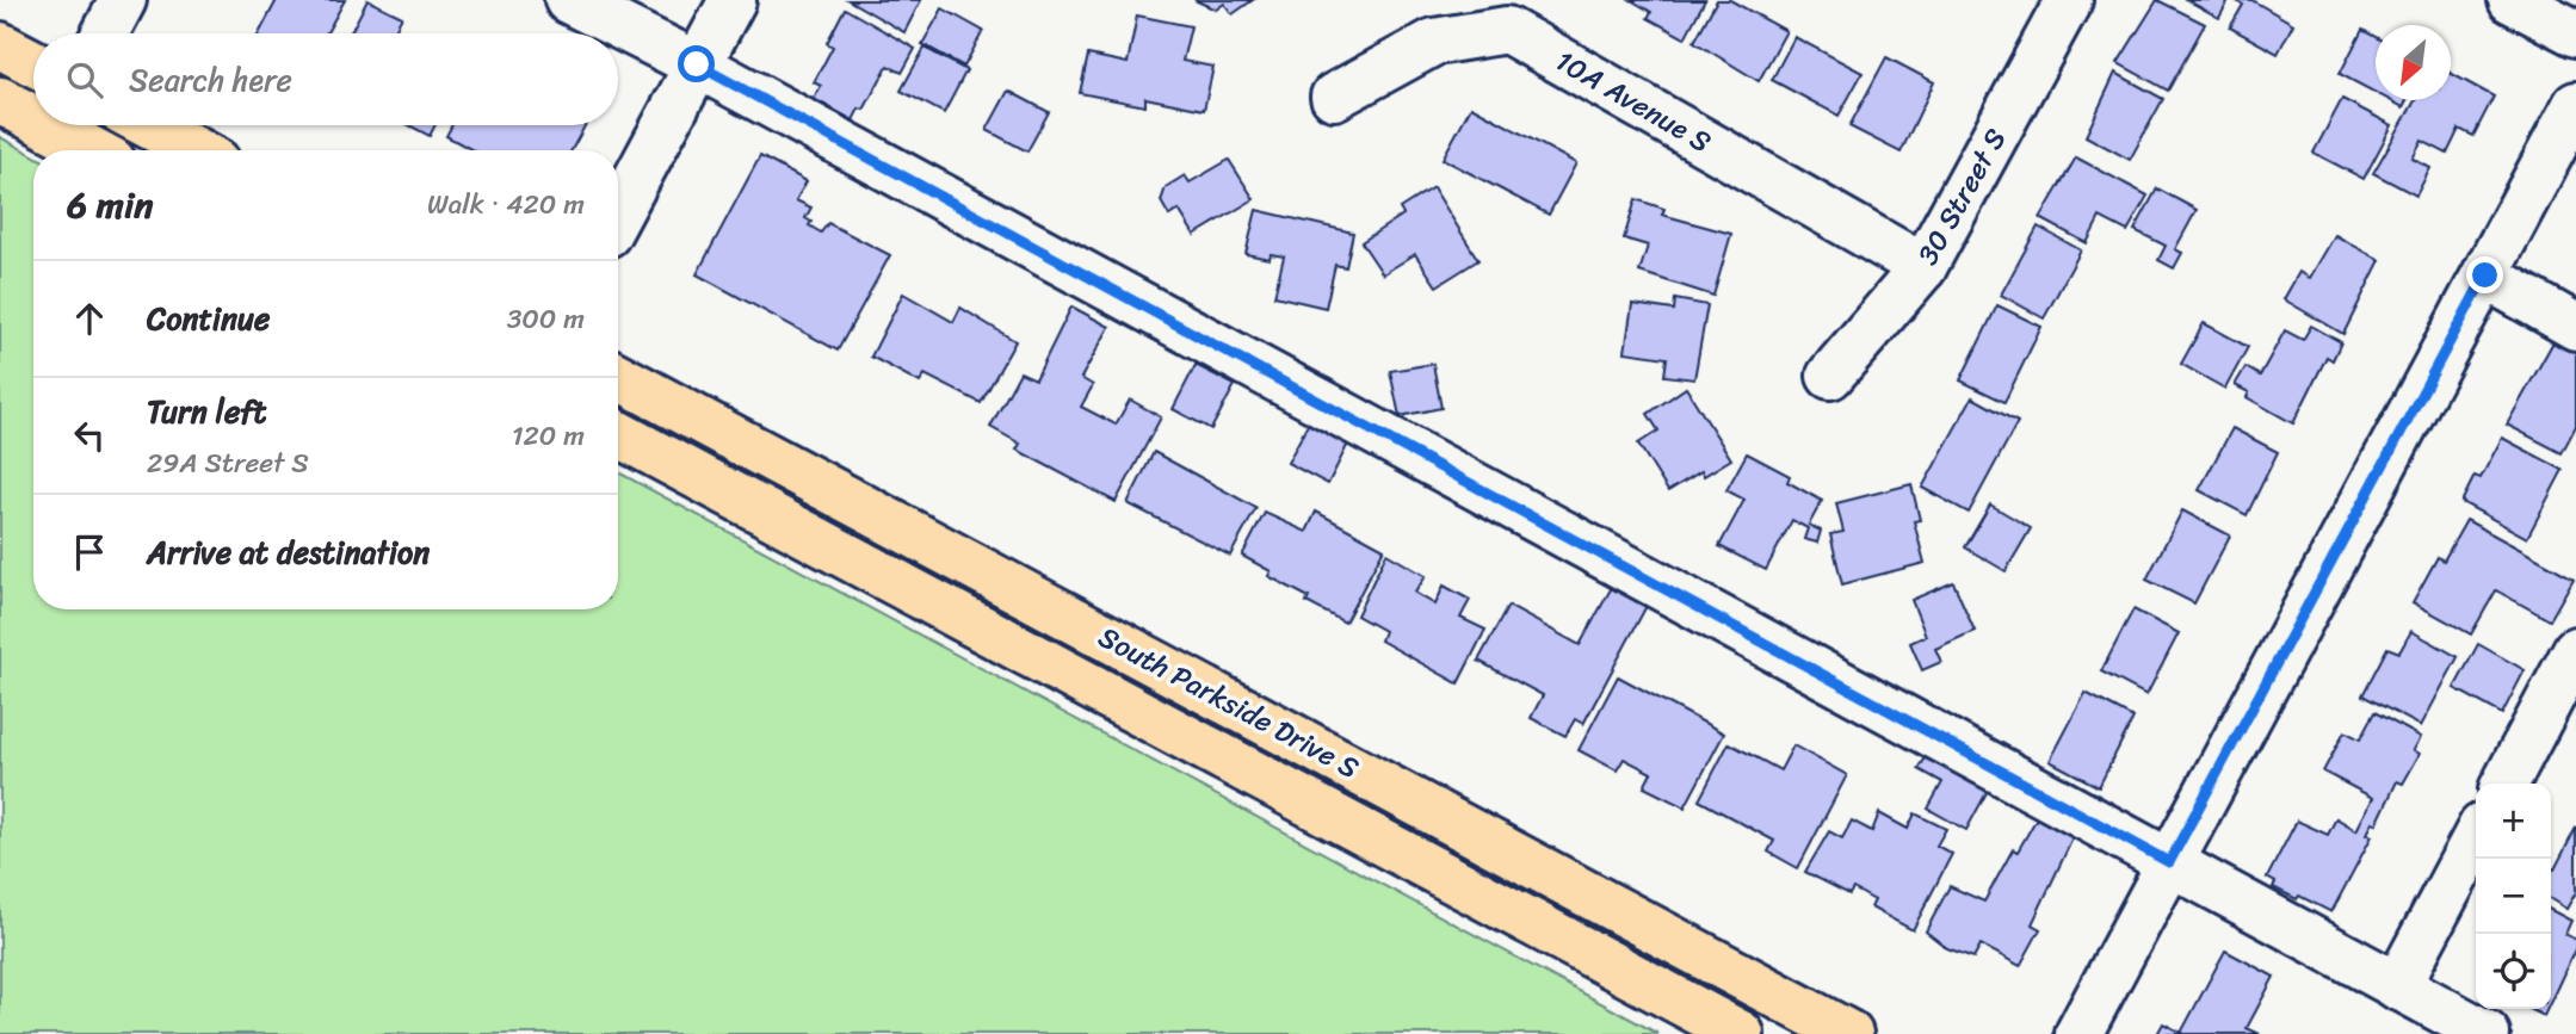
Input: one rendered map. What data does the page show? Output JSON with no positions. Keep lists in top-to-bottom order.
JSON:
{
  "streets": {
    "main road": ["South Parkside Drive S"],
    "street": ["10A Avenue S", "30 Street S"]
  },
  "crossings": [
    ["10A Avenue S", "30 Street S"]
  ],
  "north": "bottom left",
  "page": {
    "search": "Search here",
    "heading": ["6 min", "Walk · 420 m"],
    "list": [
      ["Continue", "300 m"],
      ["Turn left", "29A Street S", "120 m"],
      "Arrive at destination"
    ],
    "map_buttons": ["+", "−"]
  }
}
